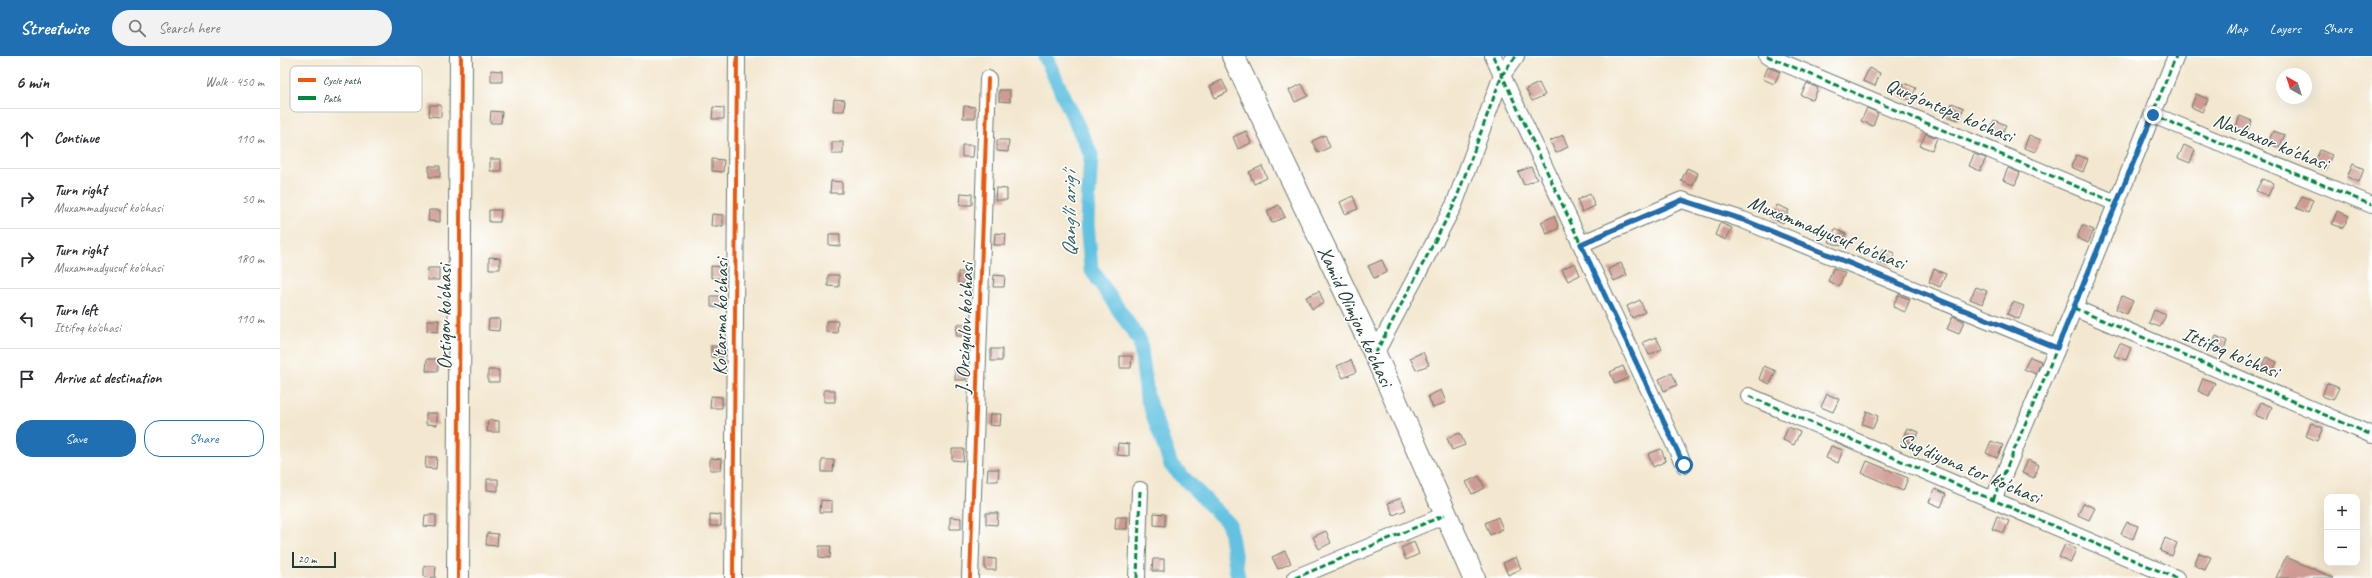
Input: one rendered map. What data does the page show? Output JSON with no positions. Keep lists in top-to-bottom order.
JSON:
{
  "streets": {
    "main road": ["Xamid Olimjon ko'chasi", "Ortiqov ko'chasi"],
    "street": [
      "Qurg'ontepa ko'chasi",
      "Navbaxor ko'chasi",
      "Muxammadyusuf ko'chasi",
      "Ko'tarma ko'chasi",
      "J. Orziqulov ko'chasi",
      "Ittifoq ko'chasi",
      "Sug'diyona tor ko'chasi"
    ]
  },
  "water": ["Qang'li arig'i"],
  "legend": ["Cycle path", "Path"],
  "scale_bar": "20 m",
  "north": "top left",
  "page": {
    "header": "Streetwise",
    "search": "Search here",
    "nav": ["Map", "Layers", "Share"],
    "heading": ["6 min", "Walk · 450 m"],
    "list": [
      ["Continue", "110 m"],
      ["Turn right", "Muxammadyusuf ko'chasi", "50 m"],
      ["Turn right", "Muxammadyusuf ko'chasi", "180 m"],
      ["Turn left", "Ittifoq ko'chasi", "110 m"],
      "Arrive at destination"
    ],
    "buttons": ["Save", "Share"],
    "map_buttons": ["+", "−"],
    "scale": "20 m"
  }
}
